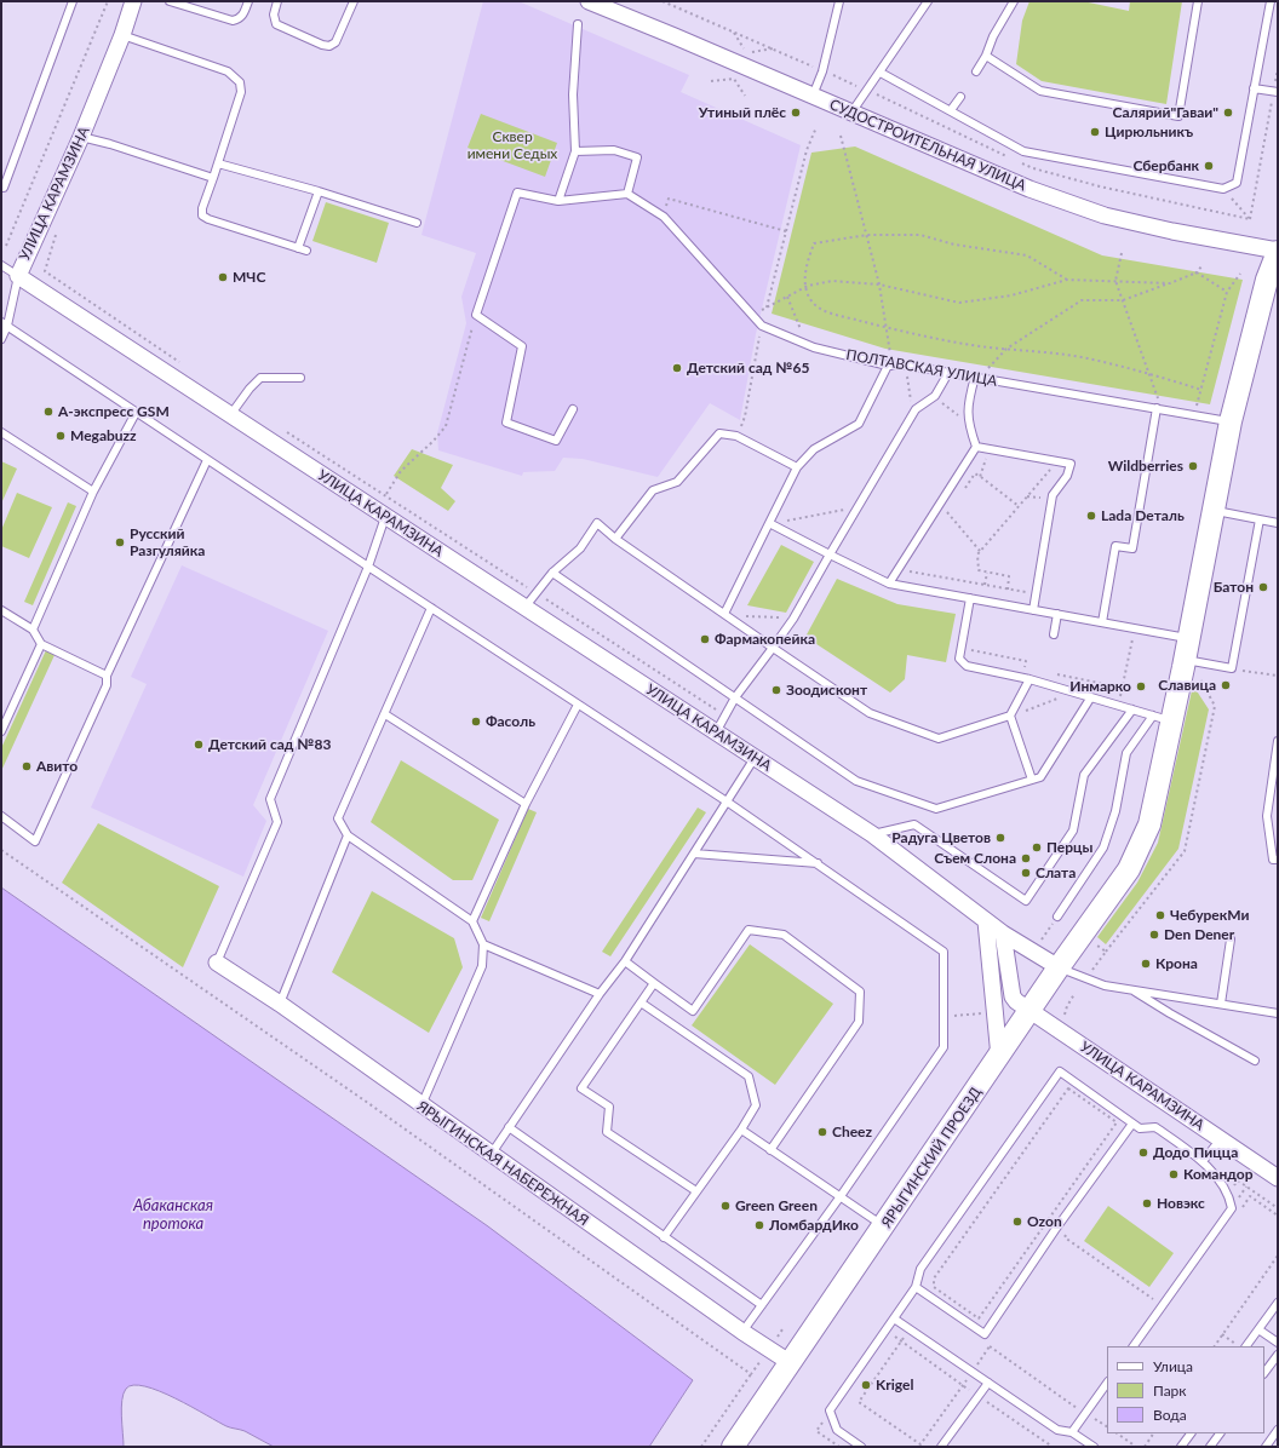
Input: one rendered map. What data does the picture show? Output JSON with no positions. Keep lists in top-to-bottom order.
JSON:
{
  "streets": {
    "main road": ["ЯРЫГИНСКИЙ ПРОЕЗД"],
    "street": ["СУДОСТРОИТЕЛЬНАЯ УЛИЦА", "УЛИЦА КАРАМЗИНА", "ЯРЫГИНСКАЯ НАБЕРЕЖНАЯ"],
    "lane": ["ПОЛТАВСКАЯ УЛИЦА"]
  },
  "crossings": [
    ["СУДОСТРОИТЕЛЬНАЯ УЛИЦА", "ЯРЫГИНСКИЙ ПРОЕЗД"],
    ["УЛИЦА КАРАМЗИНА", "ЯРЫГИНСКИЙ ПРОЕЗД"],
    ["ПОЛТАВСКАЯ УЛИЦА", "ЯРЫГИНСКИЙ ПРОЕЗД"],
    ["ЯРЫГИНСКИЙ ПРОЕЗД", "ЯРЫГИНСКАЯ НАБЕРЕЖНАЯ"]
  ],
  "water": ["Абаканская протока"],
  "parks": ["Сквер имени Седых"],
  "places": [
    "Утиный плёс",
    "Салярий\"Гаваи\"",
    "Цирюльникъ",
    "Сбербанк",
    "МЧС",
    "Детский сад №65",
    "А-экспресс GSM",
    "Megabuzz",
    "Wildberries",
    "Lada Dеталь",
    "Русский Разгуляйка",
    "Батон",
    "Фармакопейка",
    "Славица",
    "Инмарко",
    "Зоодисконт",
    "Фасоль",
    "Детский сад №83",
    "Авито",
    "Радуга Цветов",
    "Перцы",
    "Съем Слона",
    "Слата",
    "ЧебурекМи",
    "Den Dener",
    "Крона",
    "Cheez",
    "Додо Пицца",
    "Командор",
    "Новэкс",
    "Green Green",
    "Ozon",
    "ЛомбардИко",
    "Krigel"
  ],
  "legend": ["Улица", "Парк", "Вода"]
}
